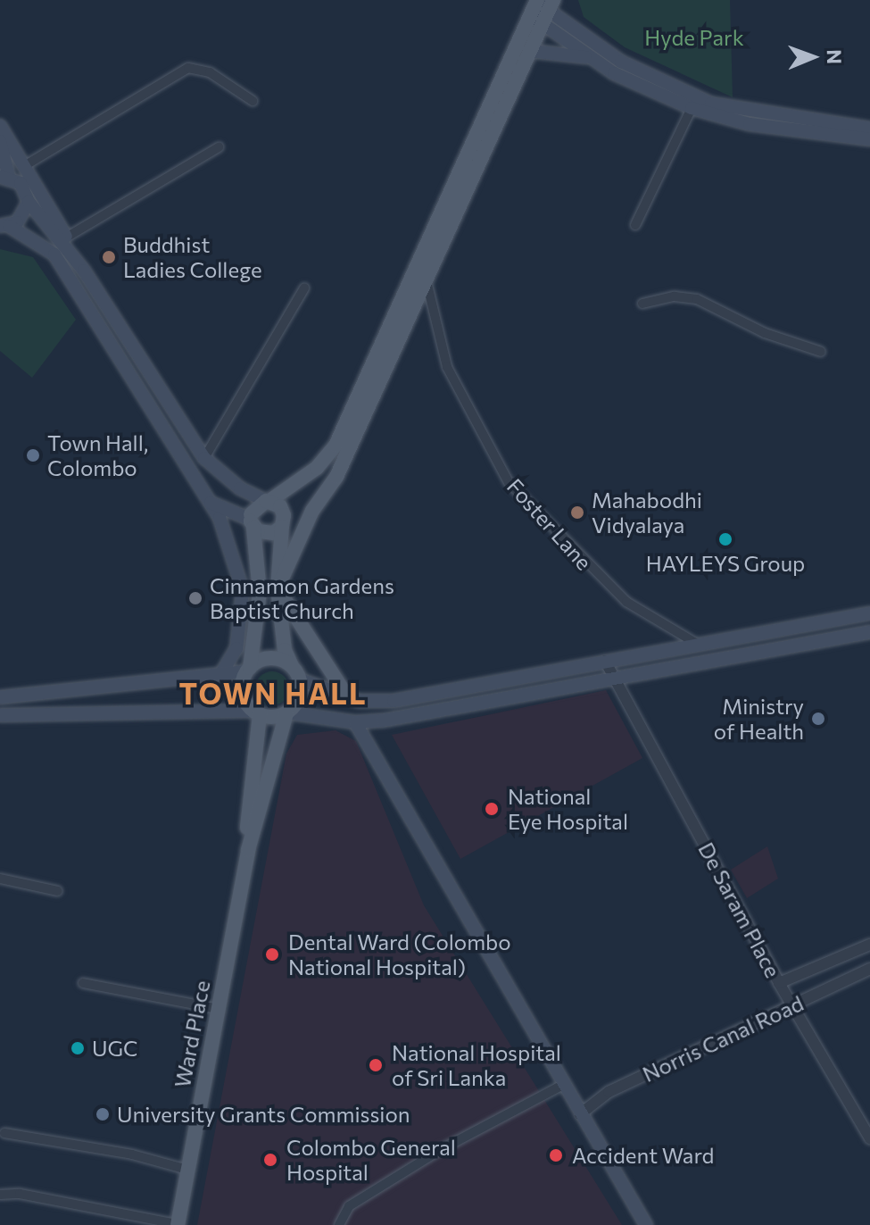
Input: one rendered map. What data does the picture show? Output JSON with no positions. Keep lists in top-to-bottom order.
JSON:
{
  "streets": {
    "main road": ["Ward Place"],
    "street": ["Foster Lane", "De Saram Place", "Norris Canal Road"]
  },
  "crossings": [
    ["De Saram Place", "Norris Canal Road"]
  ],
  "districts": ["TOWN HALL"],
  "parks": ["Hyde Park"],
  "places": [
    "Buddhist Ladies College",
    "Town Hall, Colombo",
    "Mahabodhi Vidyalaya",
    "HAYLEYS Group",
    "Cinnamon Gardens Baptist Church",
    "Ministry of Health",
    "National Eye Hospital",
    "Dental Ward (Colombo National Hospital)",
    "UGC",
    "National Hospital of Sri Lanka",
    "University Grants Commission",
    "Accident Ward",
    "Colombo General Hospital"
  ],
  "north": "right"
}
